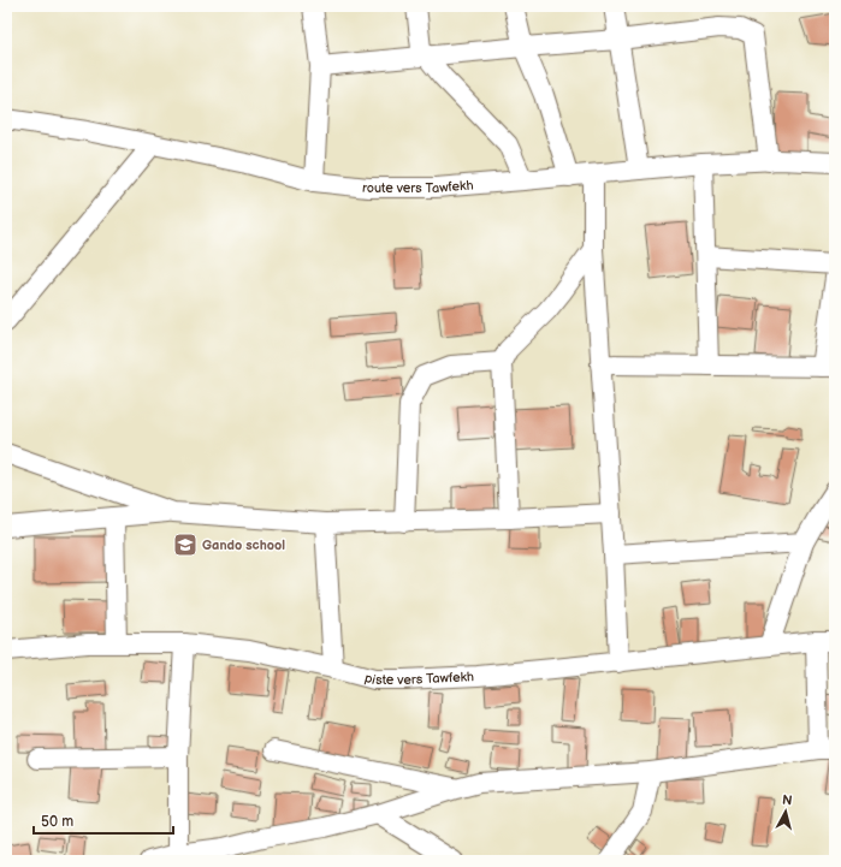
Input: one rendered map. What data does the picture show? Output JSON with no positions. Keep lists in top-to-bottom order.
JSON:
{
  "streets": {
    "street": ["route vers Tawfekh", "piste vers Tawfekh"]
  },
  "places": {
    "school or university": ["Gando school"]
  },
  "scale_bar": "50 m",
  "north": "top"
}
